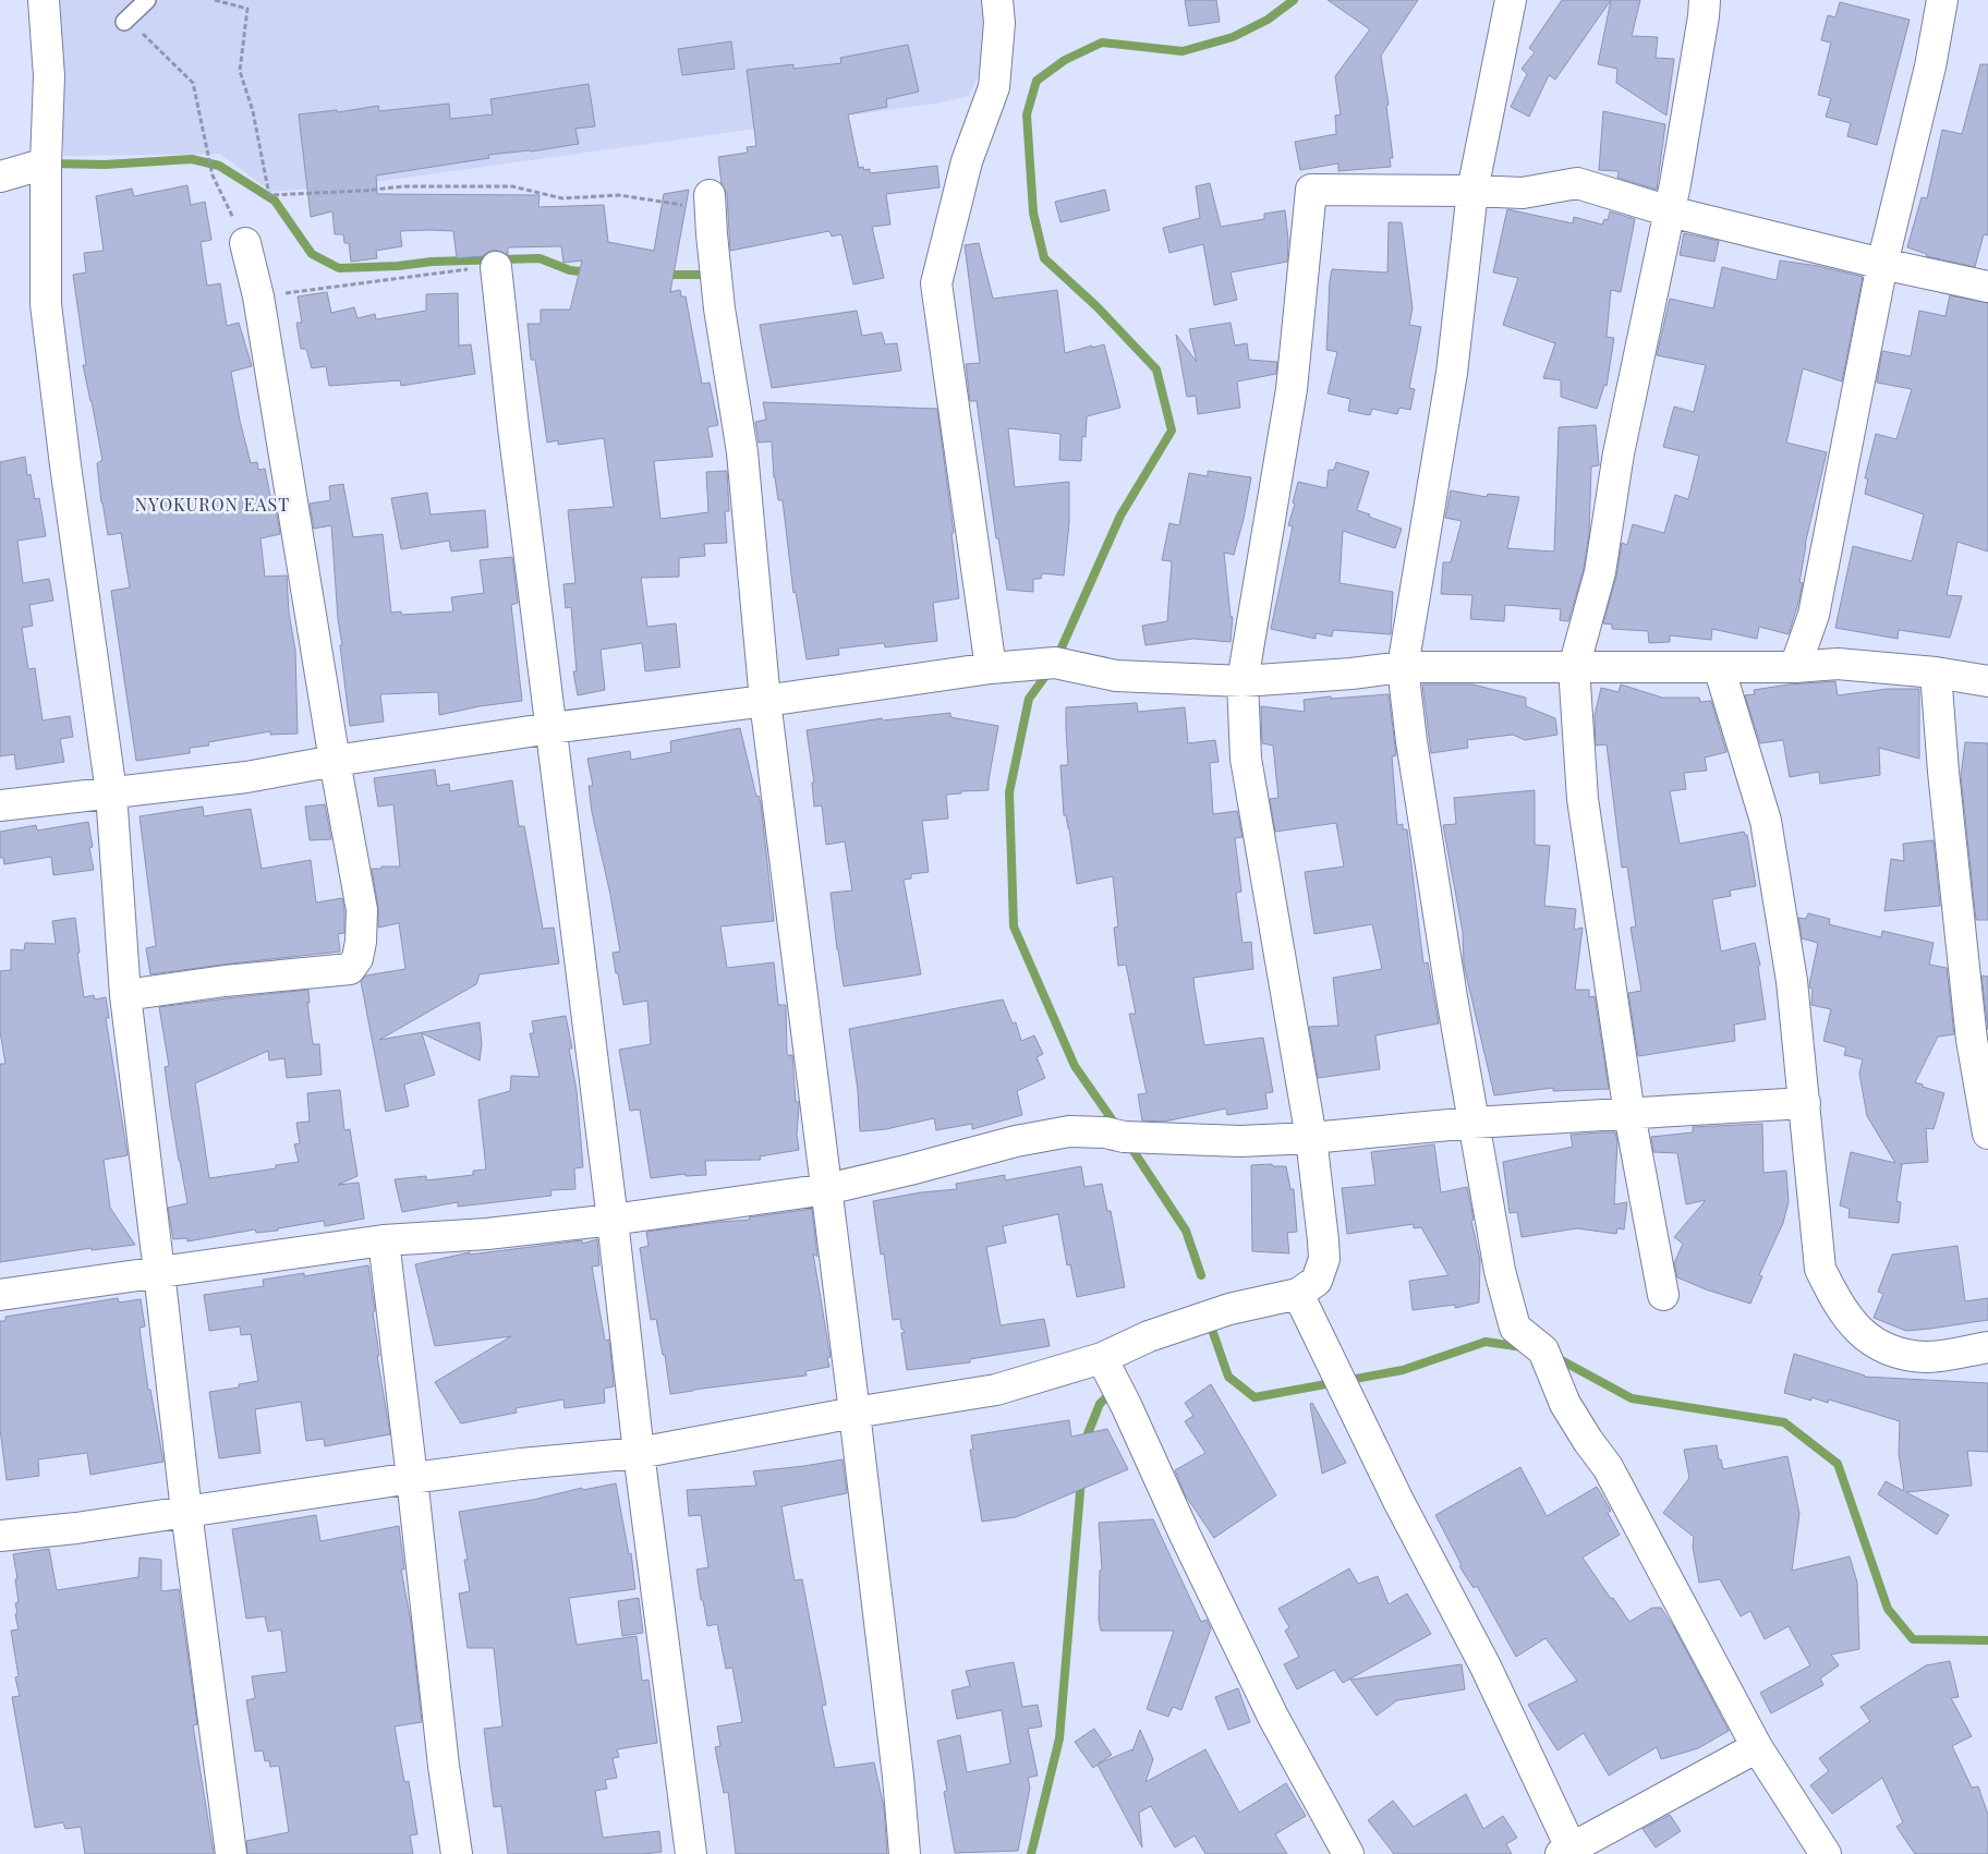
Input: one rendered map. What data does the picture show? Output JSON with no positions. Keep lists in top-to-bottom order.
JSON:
{
  "districts": ["NYOKURON EAST"]
}
